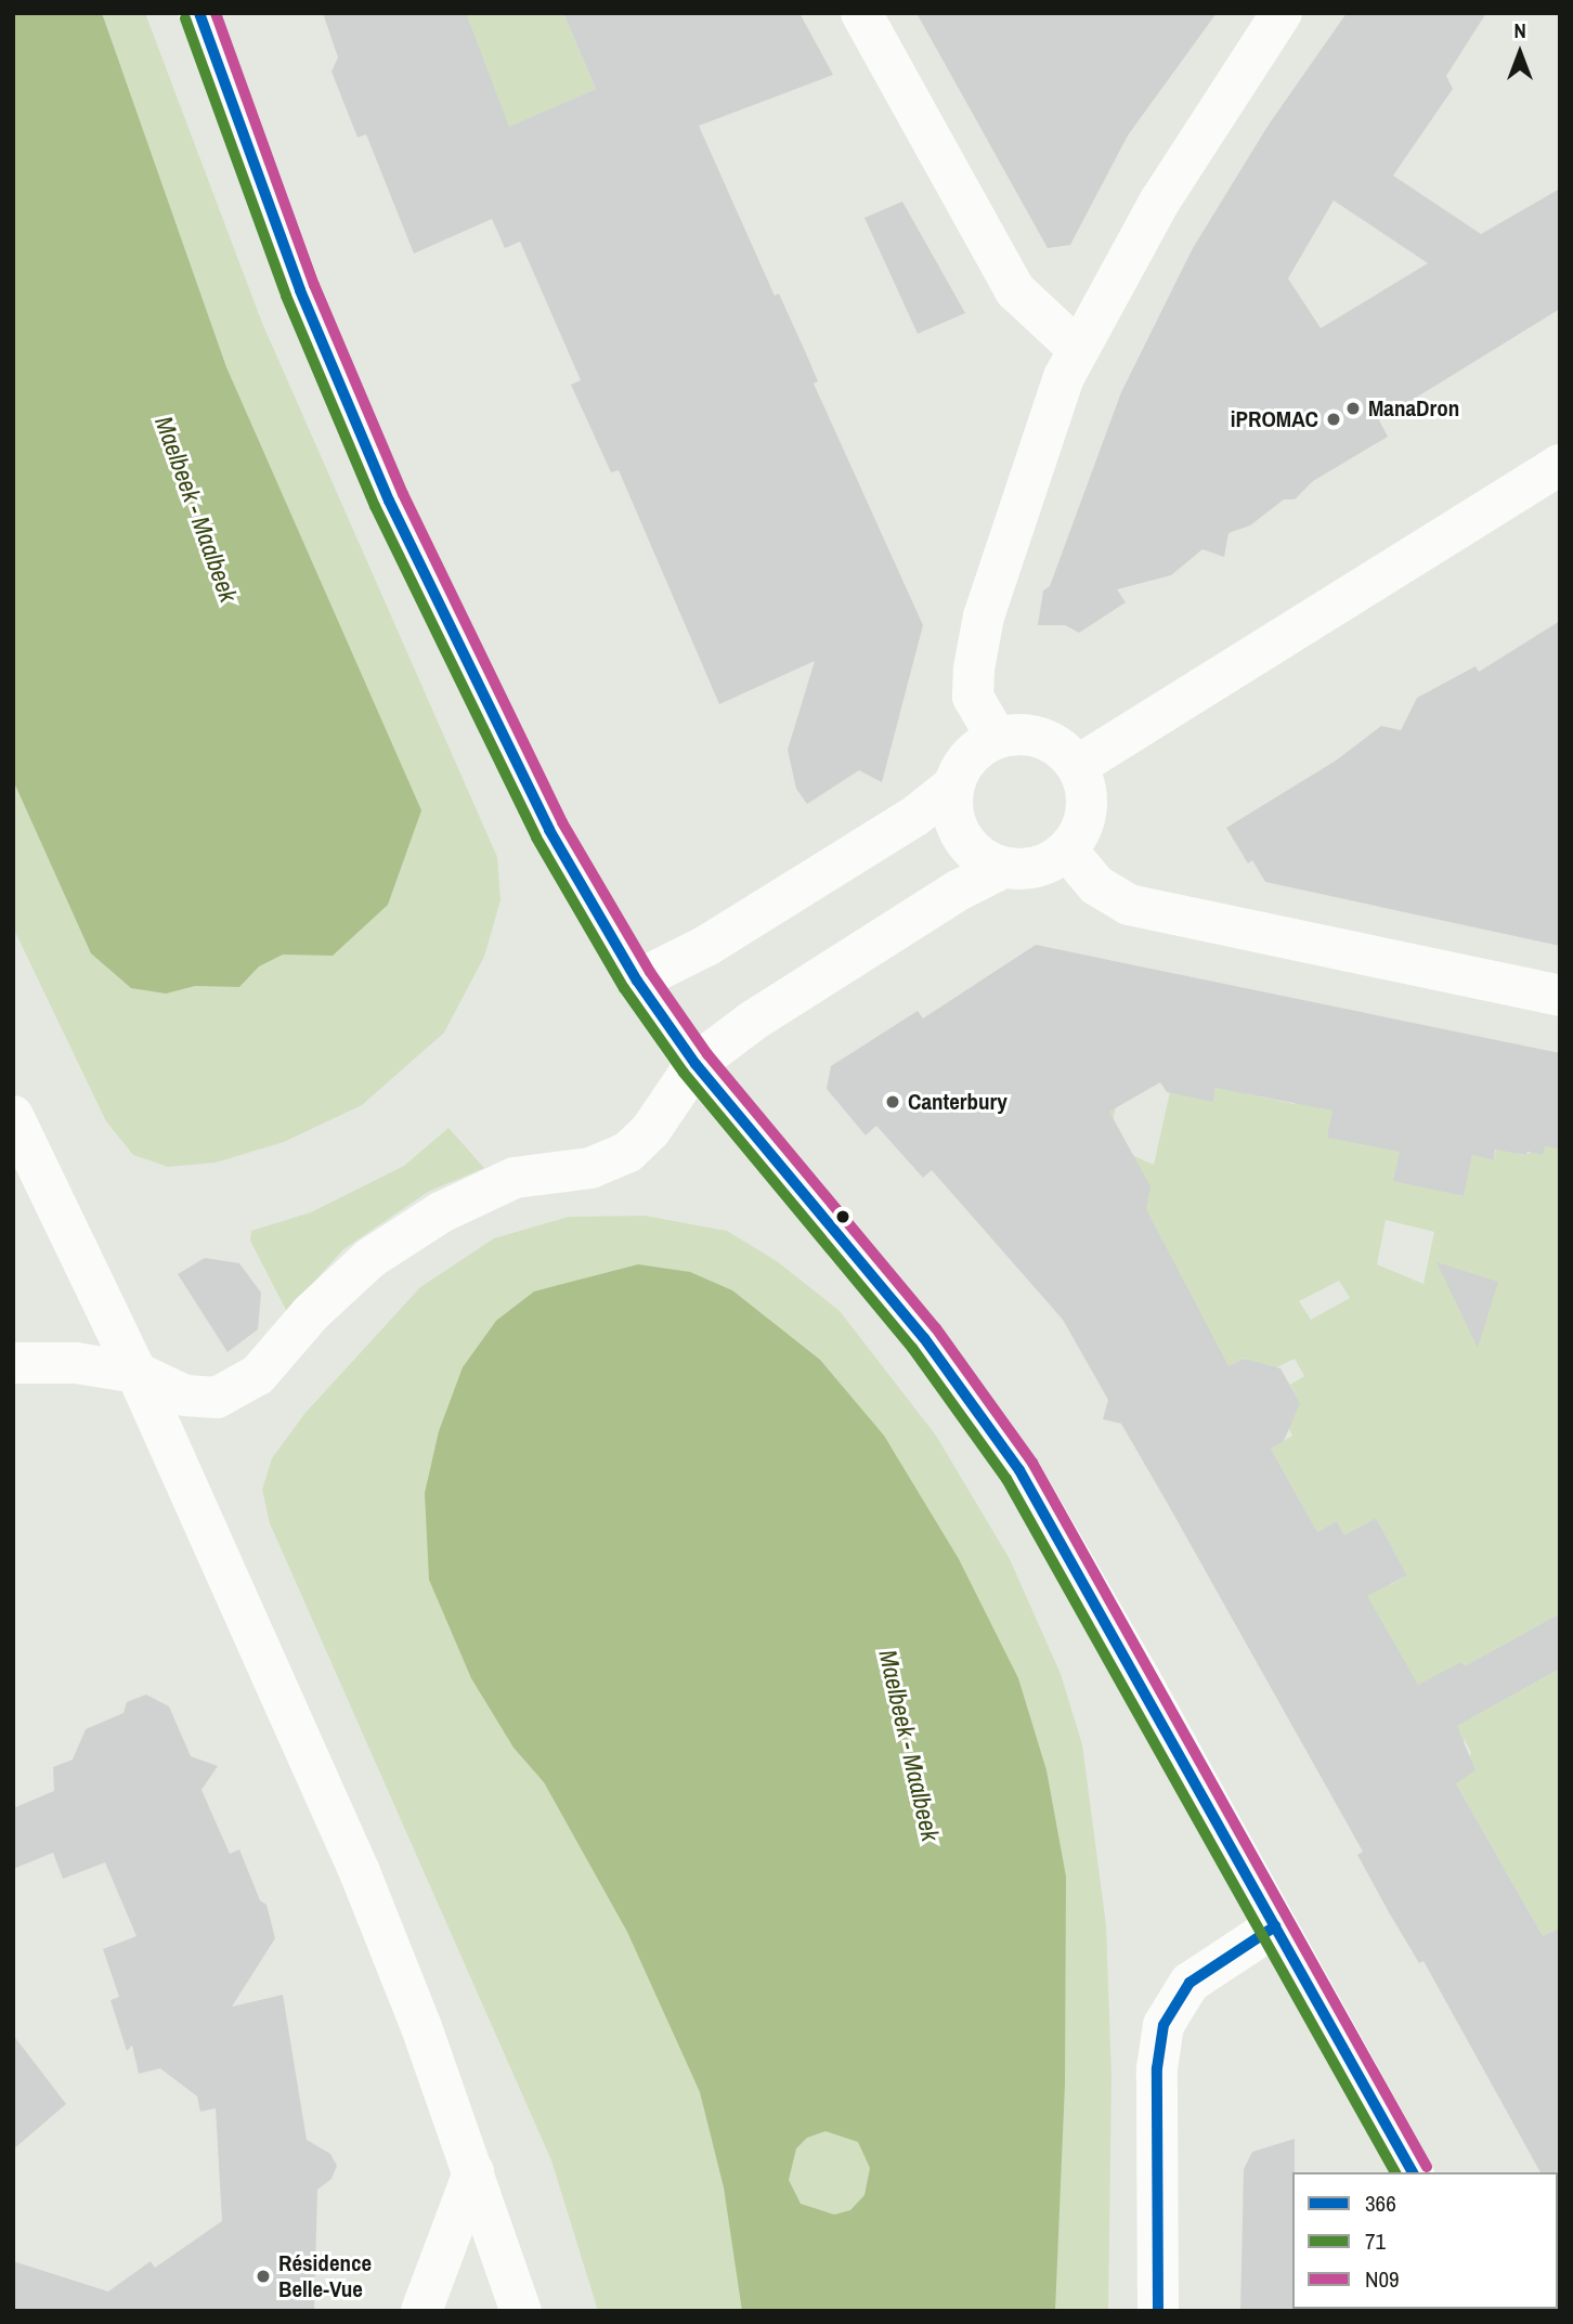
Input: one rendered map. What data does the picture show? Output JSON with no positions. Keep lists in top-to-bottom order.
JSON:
{
  "water": ["Maelbeek - Maalbeek"],
  "places": [
    "ManaDron",
    "iPROMAC",
    "Canterbury",
    "Résidence Belle-Vue"
  ],
  "lines": ["transit line 366", "transit line N09", "transit line 71"],
  "legend": ["366", "71", "N09"],
  "north": "top"
}
